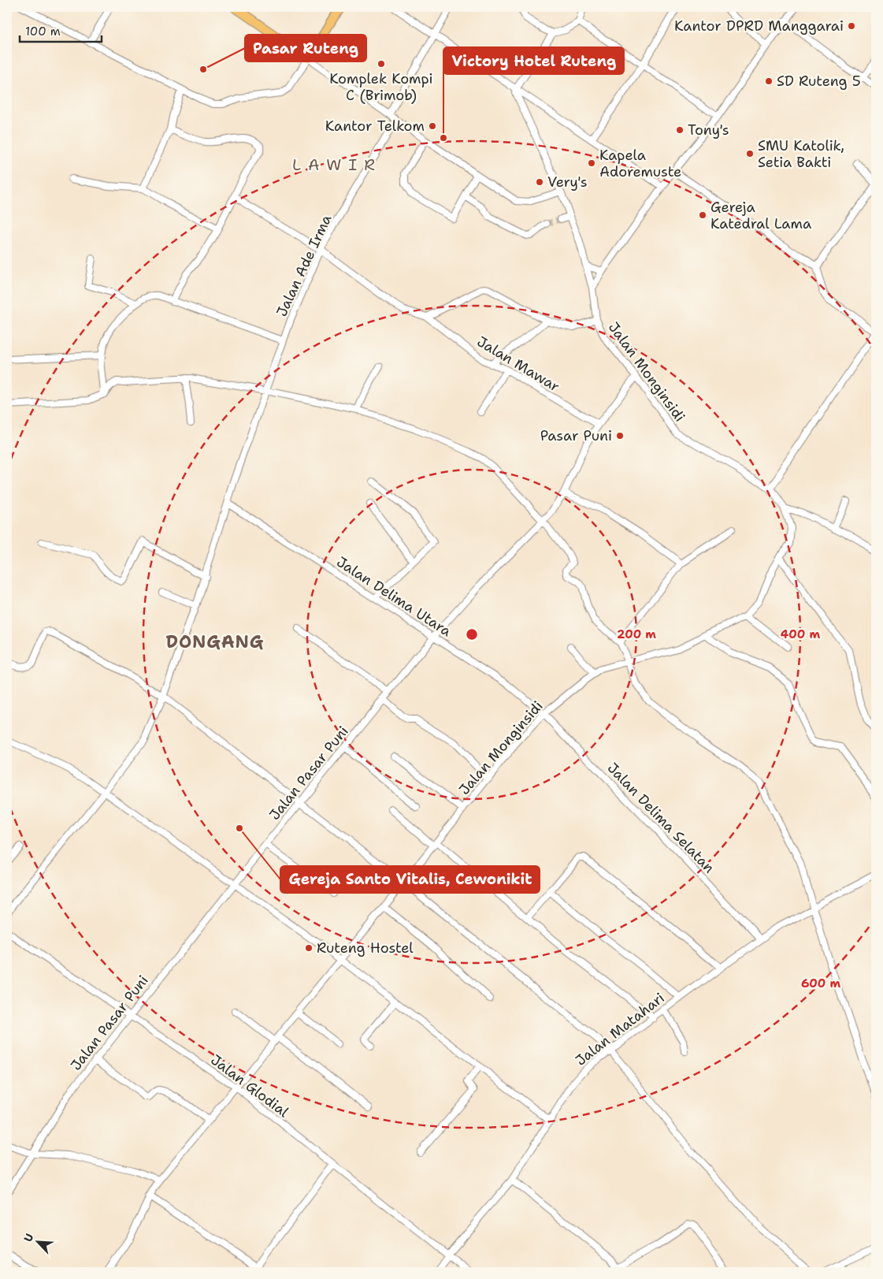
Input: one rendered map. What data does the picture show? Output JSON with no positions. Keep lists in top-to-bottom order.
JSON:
{
  "streets": {
    "street": [
      "Jalan Ade Irma",
      "Jalan Mawar",
      "Jalan Monginsidi",
      "Jalan Delima Utara",
      "Jalan Pasar Puni",
      "Jalan Delima Selatan",
      "Jalan Matahari",
      "Jalan Glodial"
    ]
  },
  "crossings": [
    ["Jalan Ade Irma", "Jalan Mawar"],
    ["Jalan Ade Irma", "Jalan Delima Utara"],
    ["Jalan Mawar", "Jalan Pasar Puni"],
    ["Jalan Monginsidi", "Jalan Delima Utara"],
    ["Jalan Monginsidi", "Jalan Pasar Puni"],
    ["Jalan Monginsidi", "Jalan Delima Selatan"],
    ["Jalan Monginsidi", "Jalan Glodial"],
    ["Jalan Delima Utara", "Jalan Pasar Puni"],
    ["Jalan Delima Utara", "Jalan Delima Selatan"],
    ["Jalan Pasar Puni", "Jalan Glodial"],
    ["Jalan Delima Selatan", "Jalan Matahari"],
    ["Jalan Matahari", "Jalan Glodial"]
  ],
  "districts": ["L A W I R", "DONGANG"],
  "places": [
    "Kantor DPRD Manggarai",
    "Komplek Kompi C (Brimob)",
    "Pasar Ruteng",
    "SD Ruteng 5",
    "Kantor Telkom",
    "Tony's",
    "Victory Hotel Ruteng",
    "SMU Katolik, Setia Bakti",
    "Kapela Adoremuste",
    "Very's",
    "Gereja Katedral Lama",
    "Pasar Puni",
    "Gereja Santo Vitalis, Cewonikit",
    "Ruteng Hostel"
  ],
  "scale_bar": "100 m",
  "north": "top left",
  "rings": ["200 m", "400 m", "600 m"]
}
